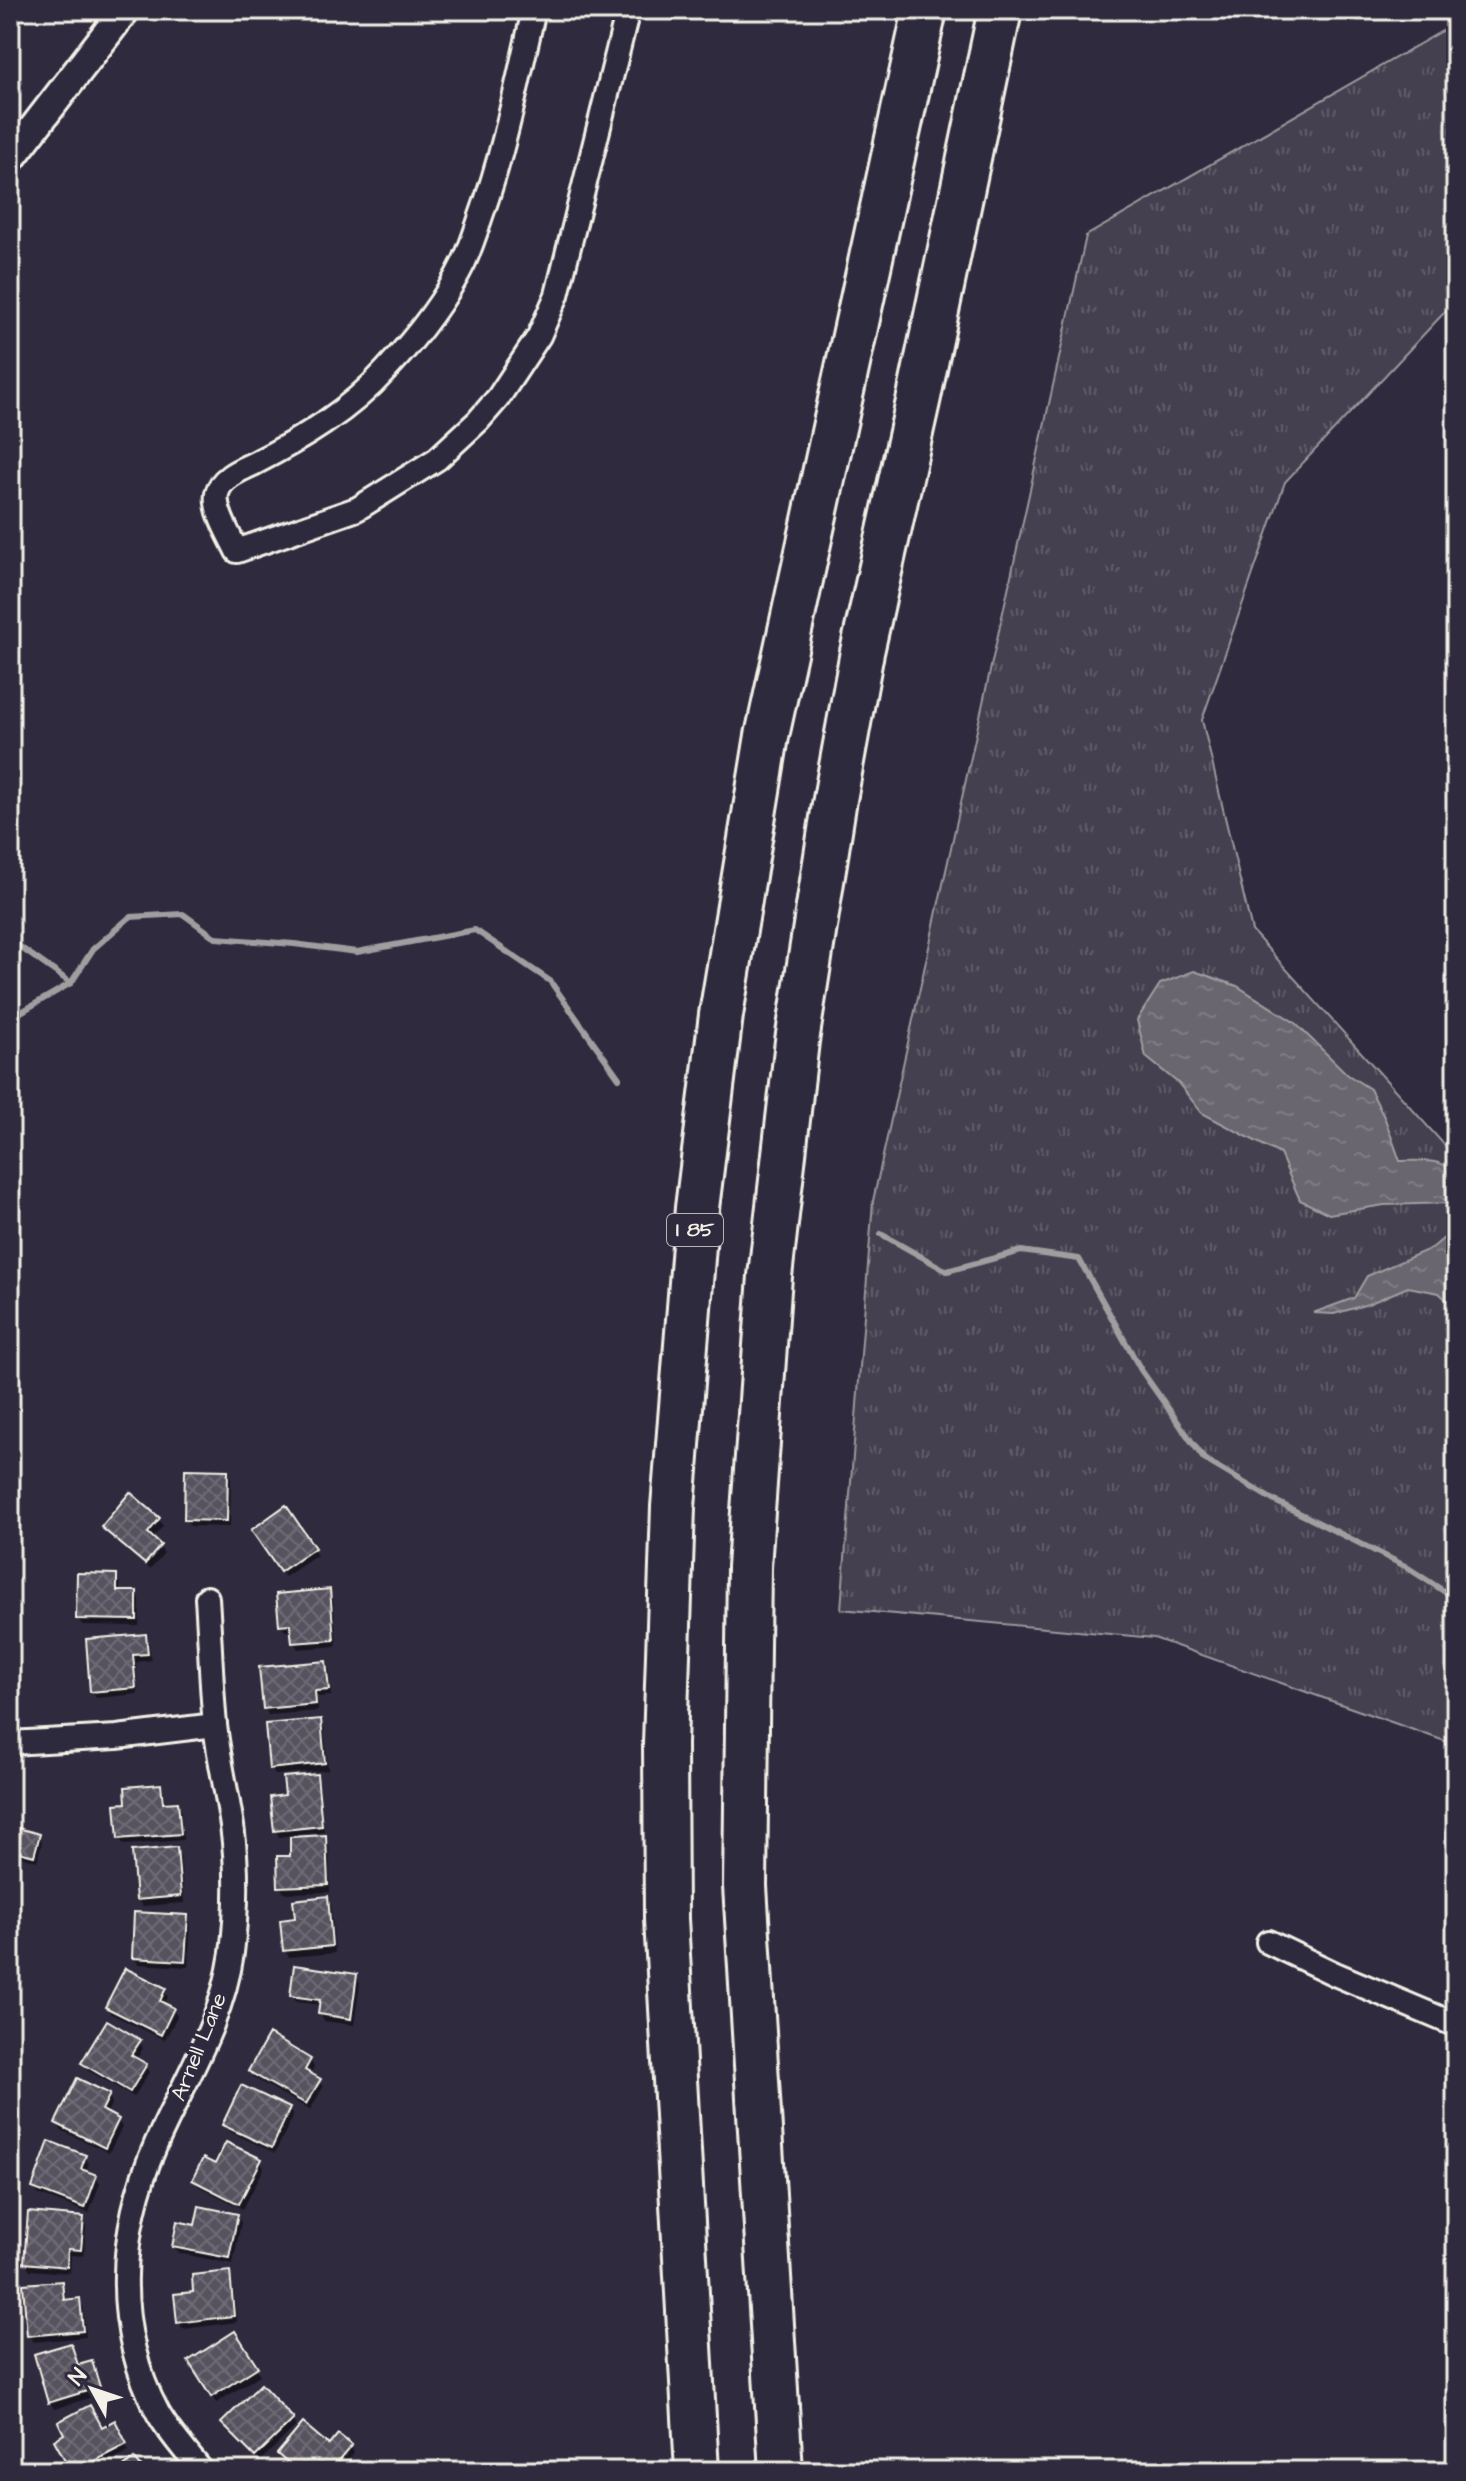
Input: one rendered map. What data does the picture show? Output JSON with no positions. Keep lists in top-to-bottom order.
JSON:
{
  "streets": {
    "highway": ["I 85"],
    "street": ["Arnell Lane"]
  },
  "north": "top left"
}
